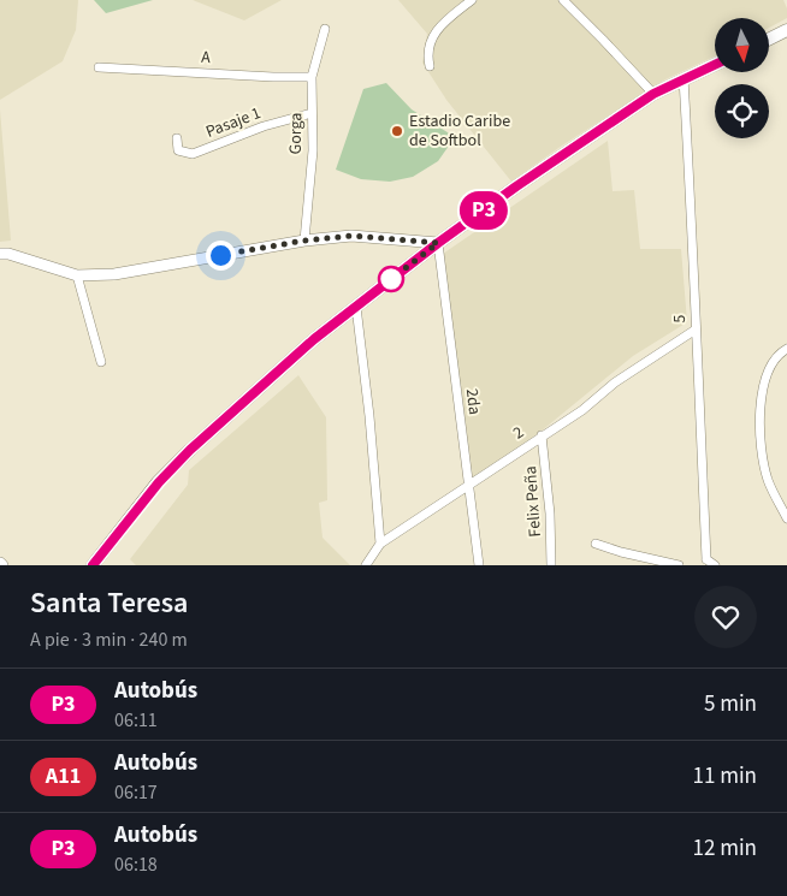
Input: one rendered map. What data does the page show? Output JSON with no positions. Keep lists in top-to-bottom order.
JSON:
{
  "streets": {
    "street": [
      "A",
      "Pasaje 1",
      "Gorga",
      "5",
      "2da",
      "2",
      "Felix Peña"
    ]
  },
  "crossings": [
    ["A", "Gorga"],
    ["Pasaje 1", "Gorga"],
    ["5", "2"],
    ["2da", "2"],
    ["2", "Felix Peña"]
  ],
  "places": ["Estadio Caribe de Softbol"],
  "lines": ["bus line P3"],
  "north": "bottom",
  "page": {
    "on_map": "P3",
    "heading": ["Santa Teresa", "A pie · 3 min · 240 m"],
    "list": [
      {
        "mark": "P3",
        "name": "Autobús",
        "note": "06:11",
        "value": "5 min"
      },
      {
        "mark": "A11",
        "name": "Autobús",
        "note": "06:17",
        "value": "11 min"
      },
      {
        "mark": "P3",
        "name": "Autobús",
        "note": "06:18",
        "value": "12 min"
      }
    ]
  }
}
